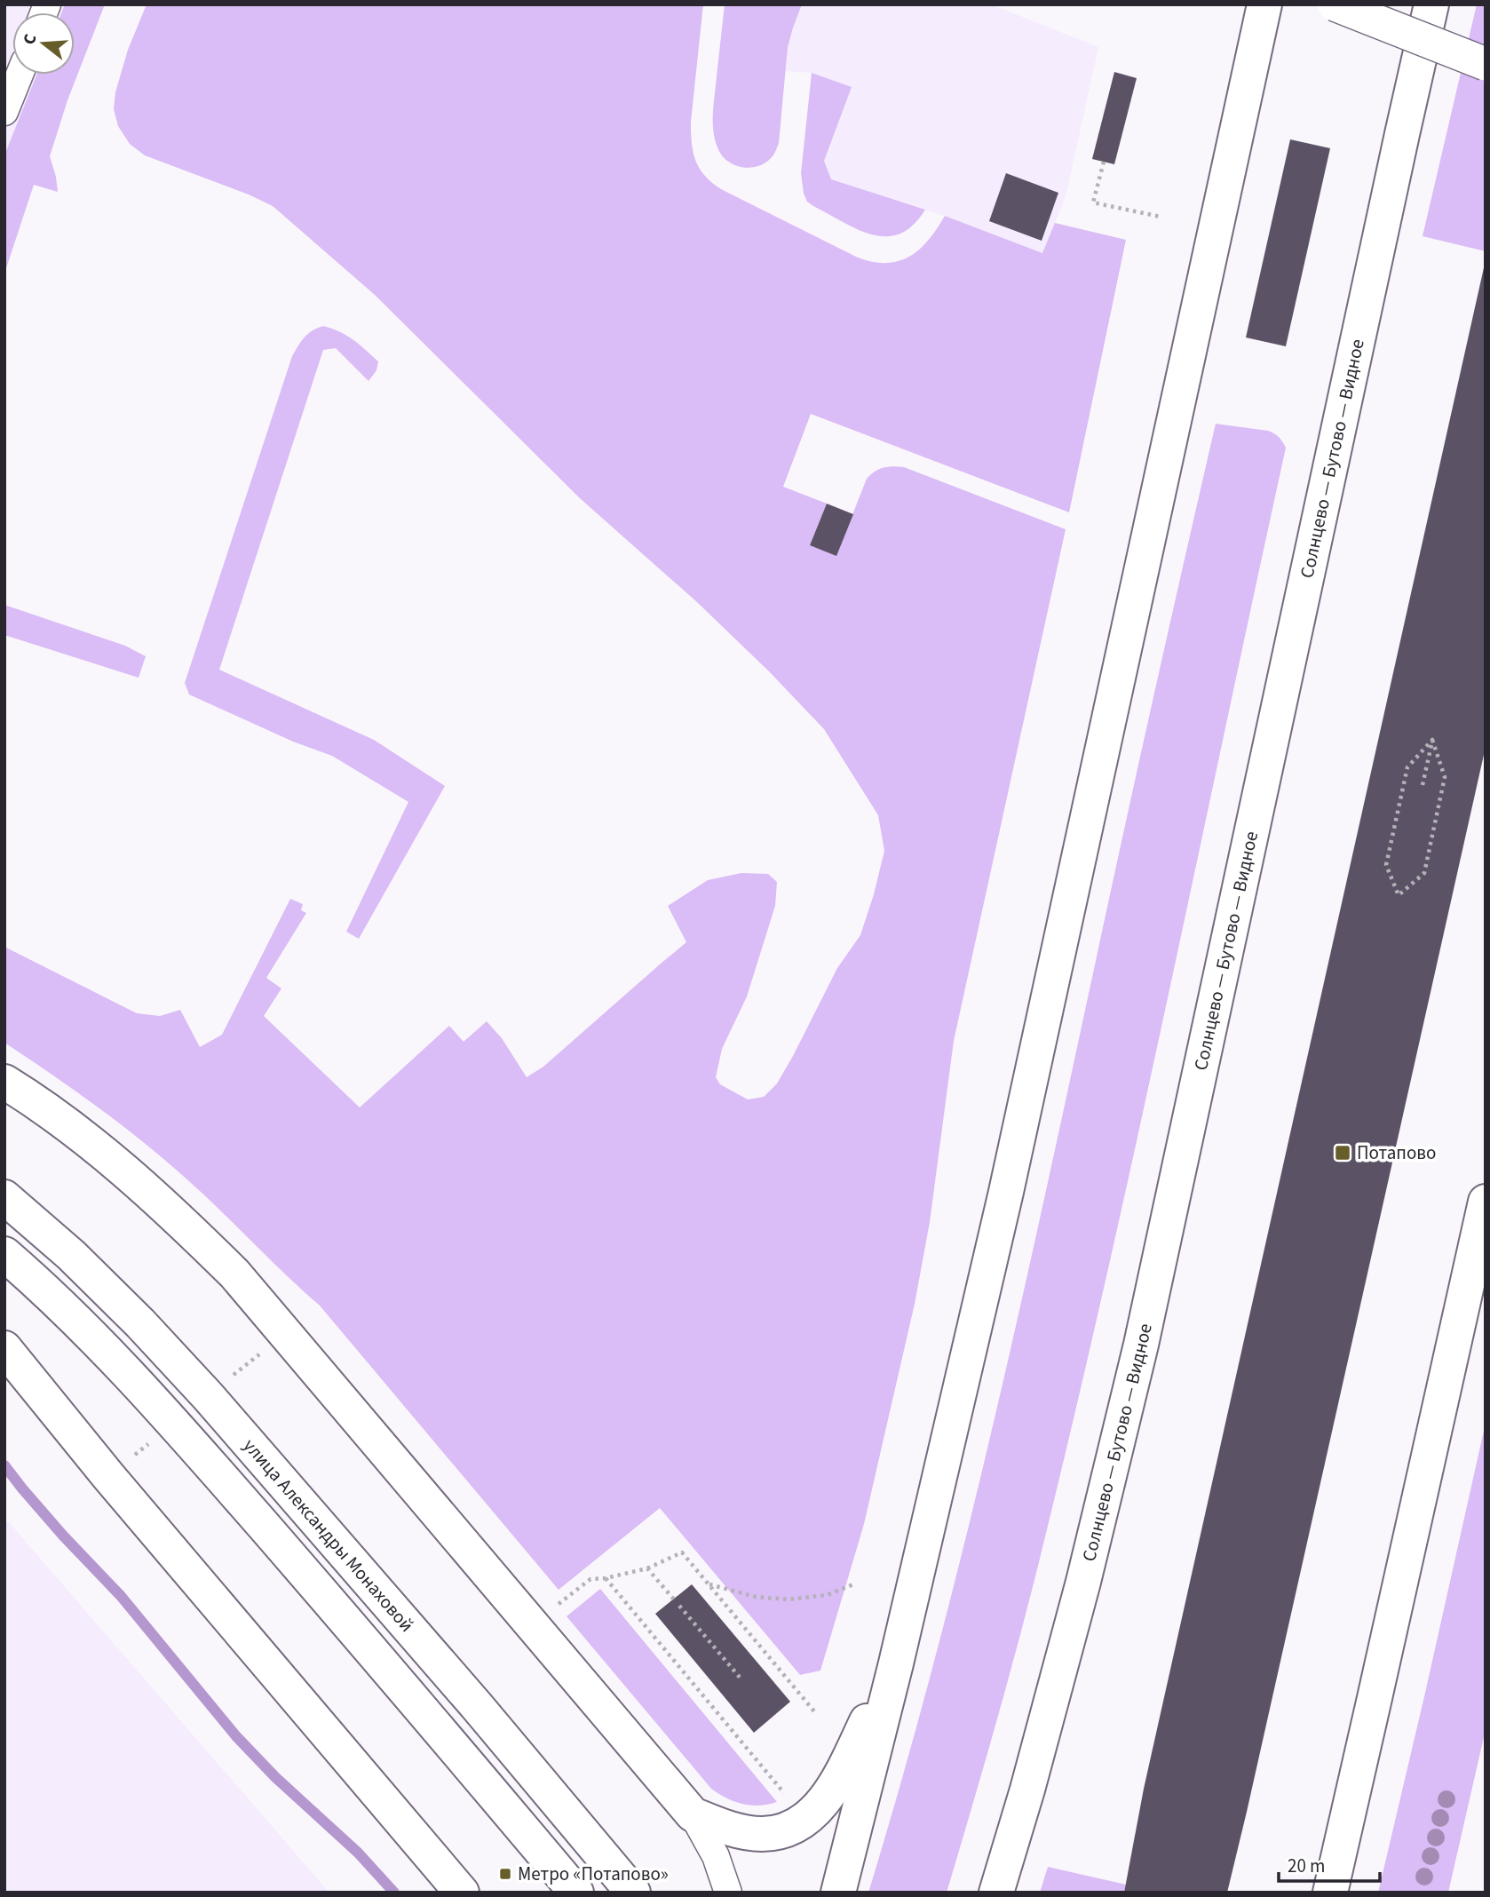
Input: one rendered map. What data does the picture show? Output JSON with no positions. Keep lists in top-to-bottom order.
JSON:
{
  "streets": {
    "main road": ["Солнцево — Бутово — Видное", "улица Александры Монаховой"]
  },
  "places": {
    "transit": ["Потапово", "Метро «Потапово»"]
  },
  "scale_bar": "20 m",
  "north": "left"
}
